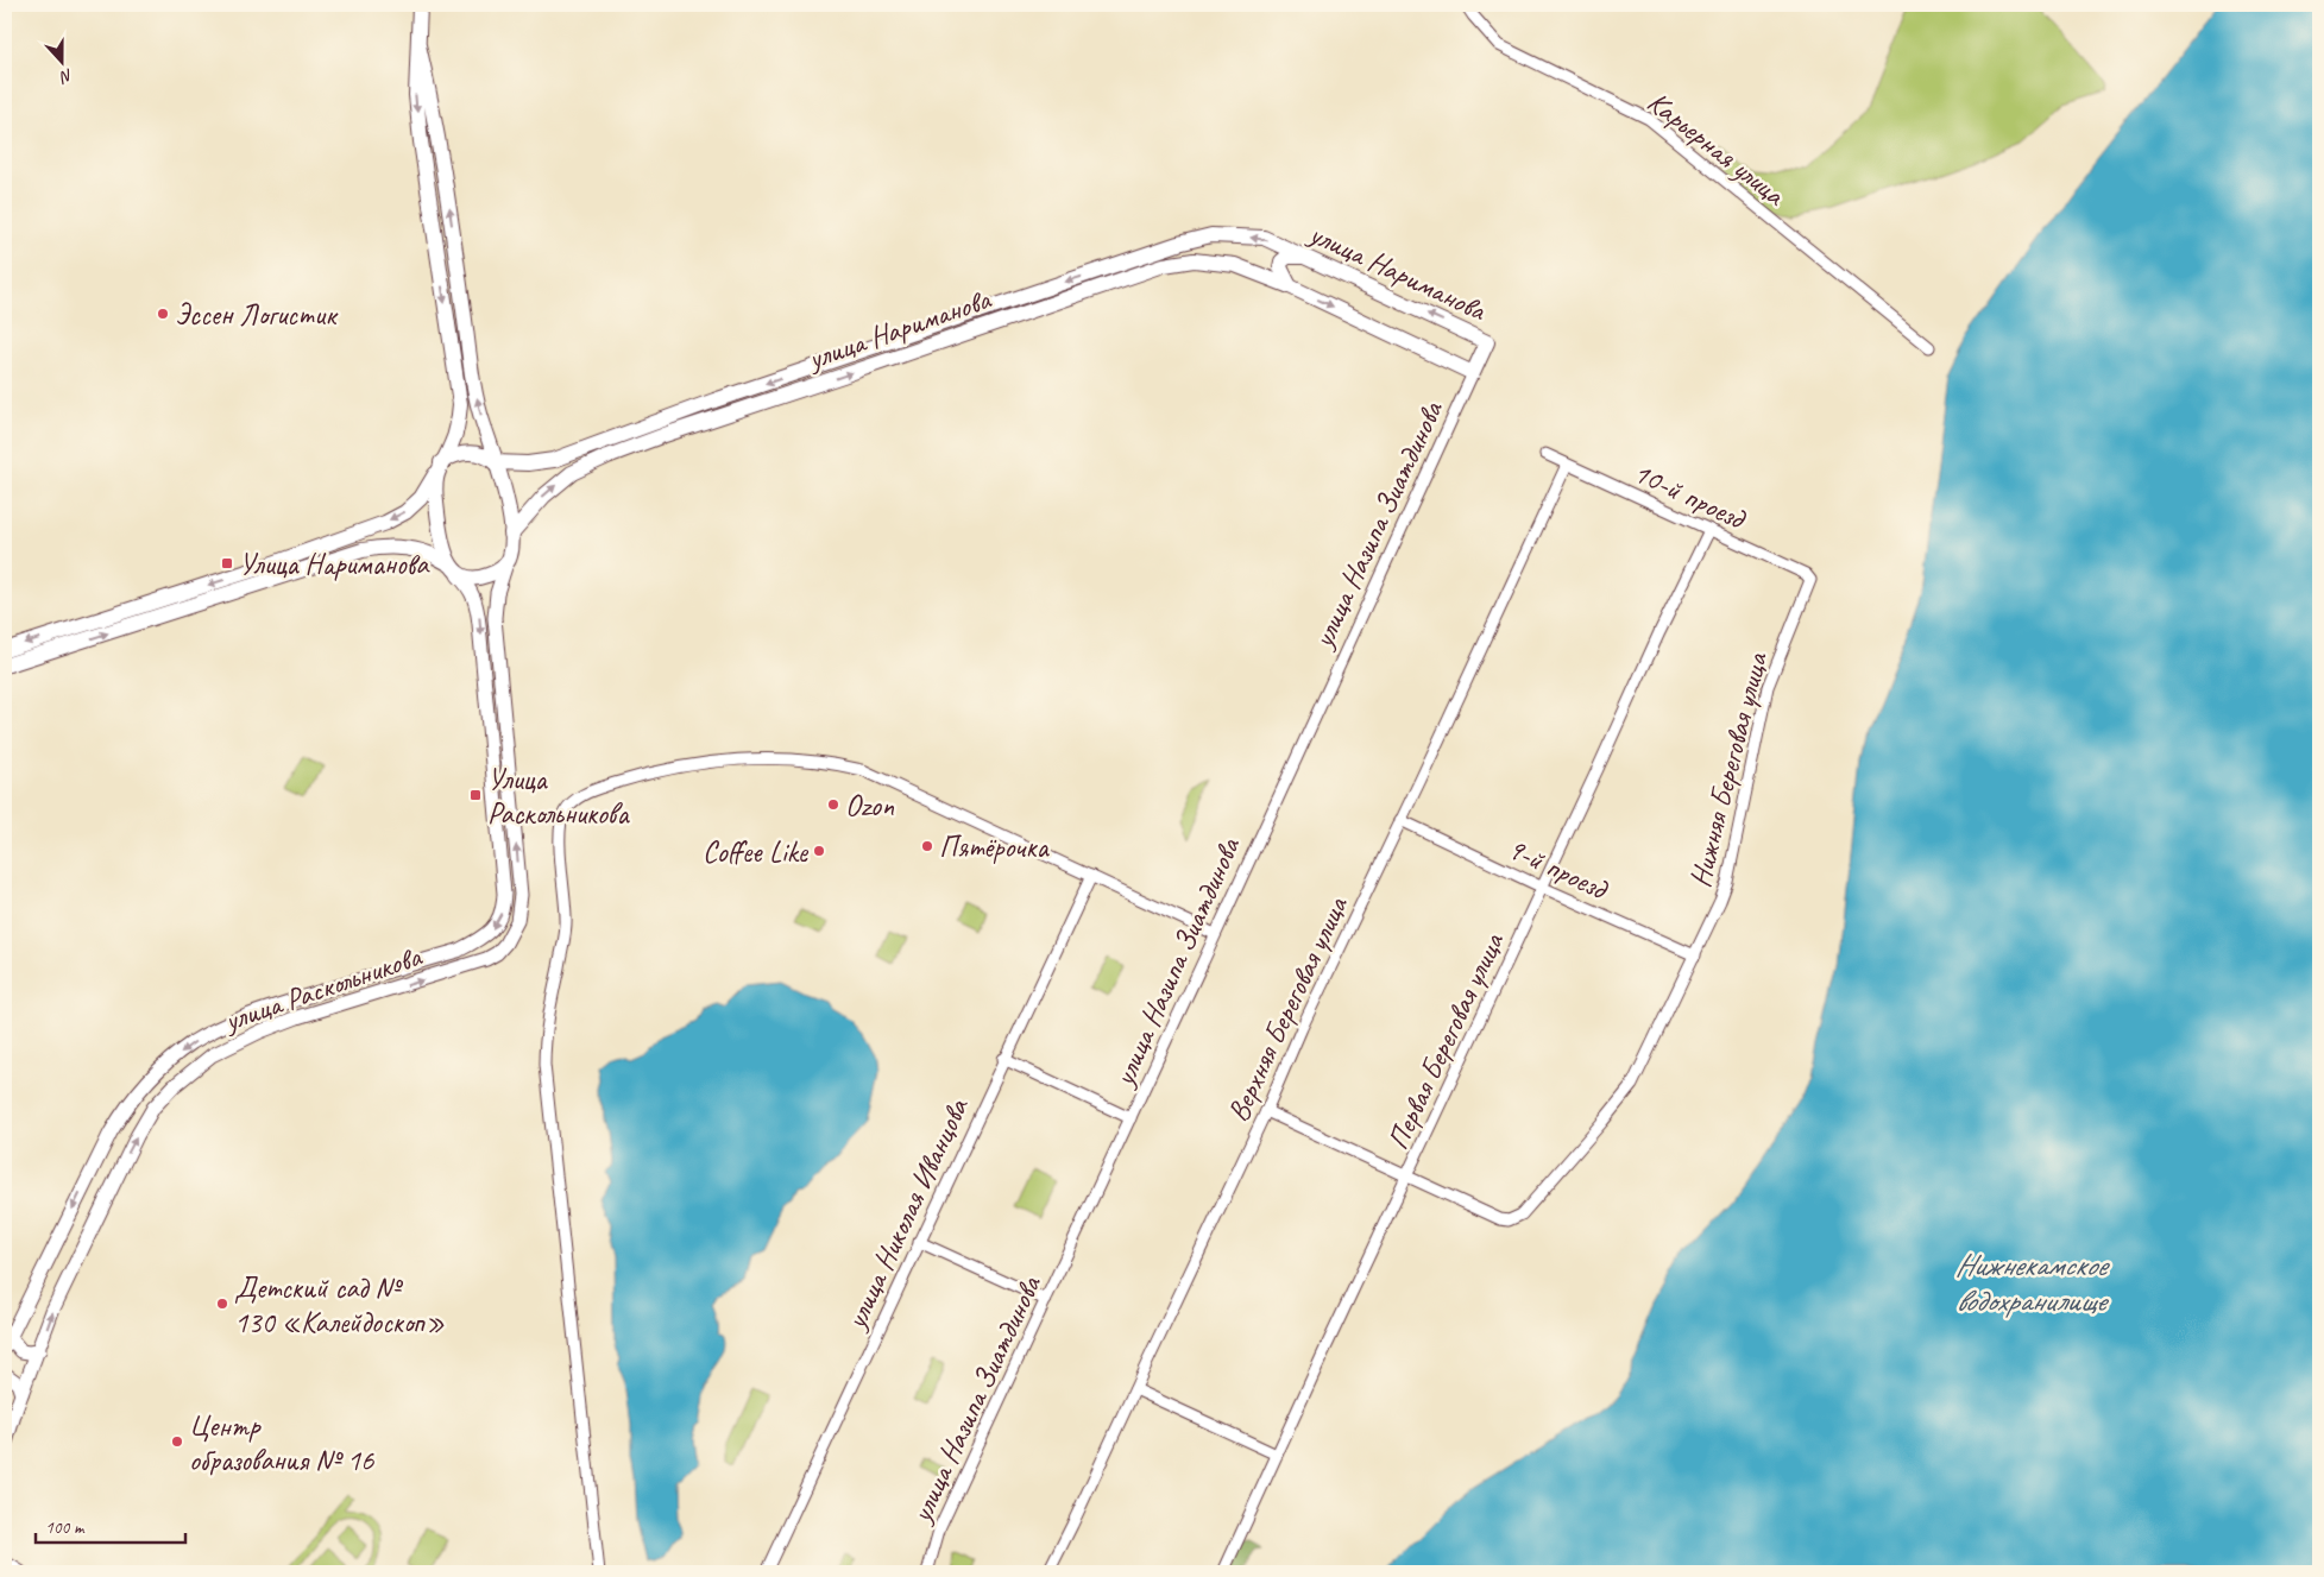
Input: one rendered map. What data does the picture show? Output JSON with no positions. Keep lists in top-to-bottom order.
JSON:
{
  "streets": {
    "main road": ["улица Нариманова"],
    "street": [
      "Карьерная улица",
      "10-й проезд",
      "улица Назипа Зиатдинова",
      "Нижняя Береговая улица",
      "9-й проезд",
      "улица Раскольникова",
      "Верхняя Береговая улица",
      "Первая Береговая улица",
      "улица Николая Иванцова"
    ]
  },
  "crossings": [
    ["улица Нариманова", "улица Назипа Зиатдинова"],
    ["10-й проезд", "Нижняя Береговая улица"],
    ["10-й проезд", "Верхняя Береговая улица"],
    ["10-й проезд", "Первая Береговая улица"],
    ["Нижняя Береговая улица", "9-й проезд"],
    ["Нижняя Береговая улица", "Первая Береговая улица"],
    ["9-й проезд", "Верхняя Береговая улица"],
    ["9-й проезд", "Первая Береговая улица"]
  ],
  "water": ["Нижнекамское водохранилище"],
  "places": {
    "other": [
      "Эссен Логистик",
      "Ozon",
      "Пятёрочка",
      "Coffee Like",
      "Детский сад № 130 «Калейдоскоп»",
      "Центр образования № 16"
    ],
    "transit": ["Улица Нариманова", "Улица Раскольникова"]
  },
  "scale_bar": "100 m",
  "north": "bottom"
}
